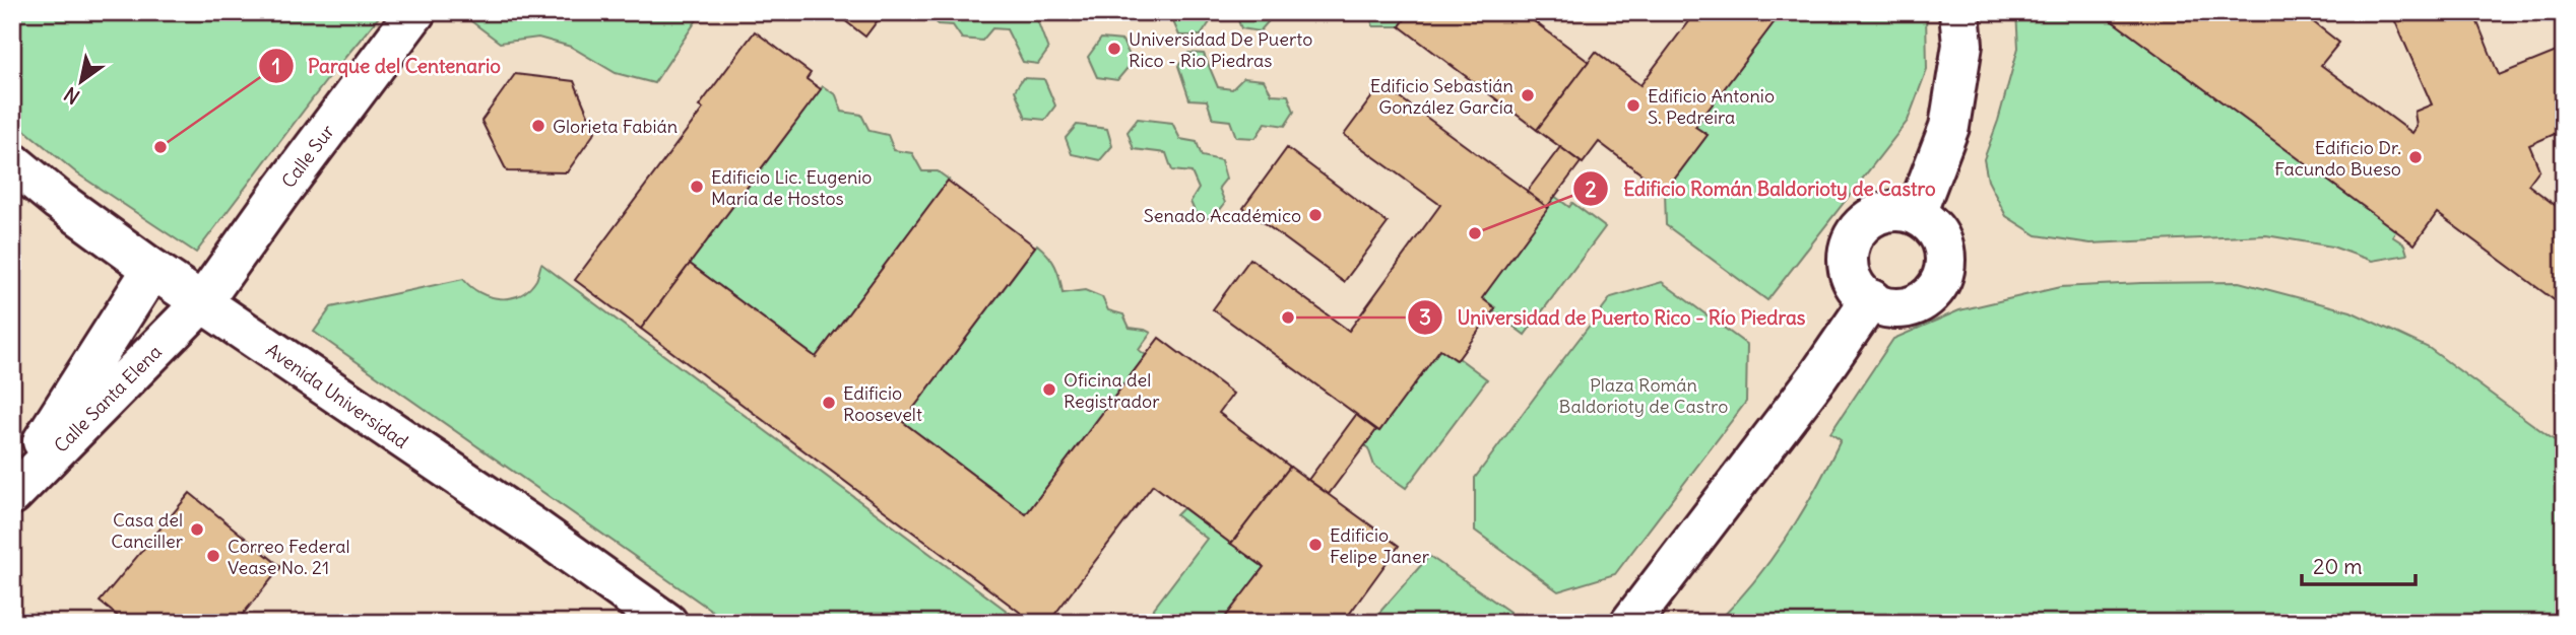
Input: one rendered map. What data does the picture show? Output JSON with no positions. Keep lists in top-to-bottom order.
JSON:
{
  "streets": {
    "street": ["Calle Sur", "Avenida Universidad", "Calle Santa Elena"]
  },
  "crossings": [
    ["Calle Sur", "Avenida Universidad"],
    ["Calle Sur", "Calle Santa Elena"],
    ["Avenida Universidad", "Calle Santa Elena"]
  ],
  "parks": ["Plaza Román Baldorioty de Castro"],
  "places": [
    "Universidad De Puerto Rico - Rio Piedras",
    "Edificio Sebastián González García",
    "Edificio Antonio S. Pedreira",
    "Glorieta Fabián",
    "Parque del Centenario",
    "Edificio Dr. Facundo Bueso",
    "Edificio Lic. Eugenio María de Hostos",
    "Senado Académico",
    "Edificio Román Baldorioty de Castro",
    "Universidad de Puerto Rico - Río Piedras",
    "Oficina del Registrador",
    "Edificio Roosevelt",
    "Casa del Canciller",
    "Edificio Felipe Janer",
    "Correo Federal Vease No. 21"
  ],
  "scale_bar": "20 m",
  "north": "bottom left"
}
